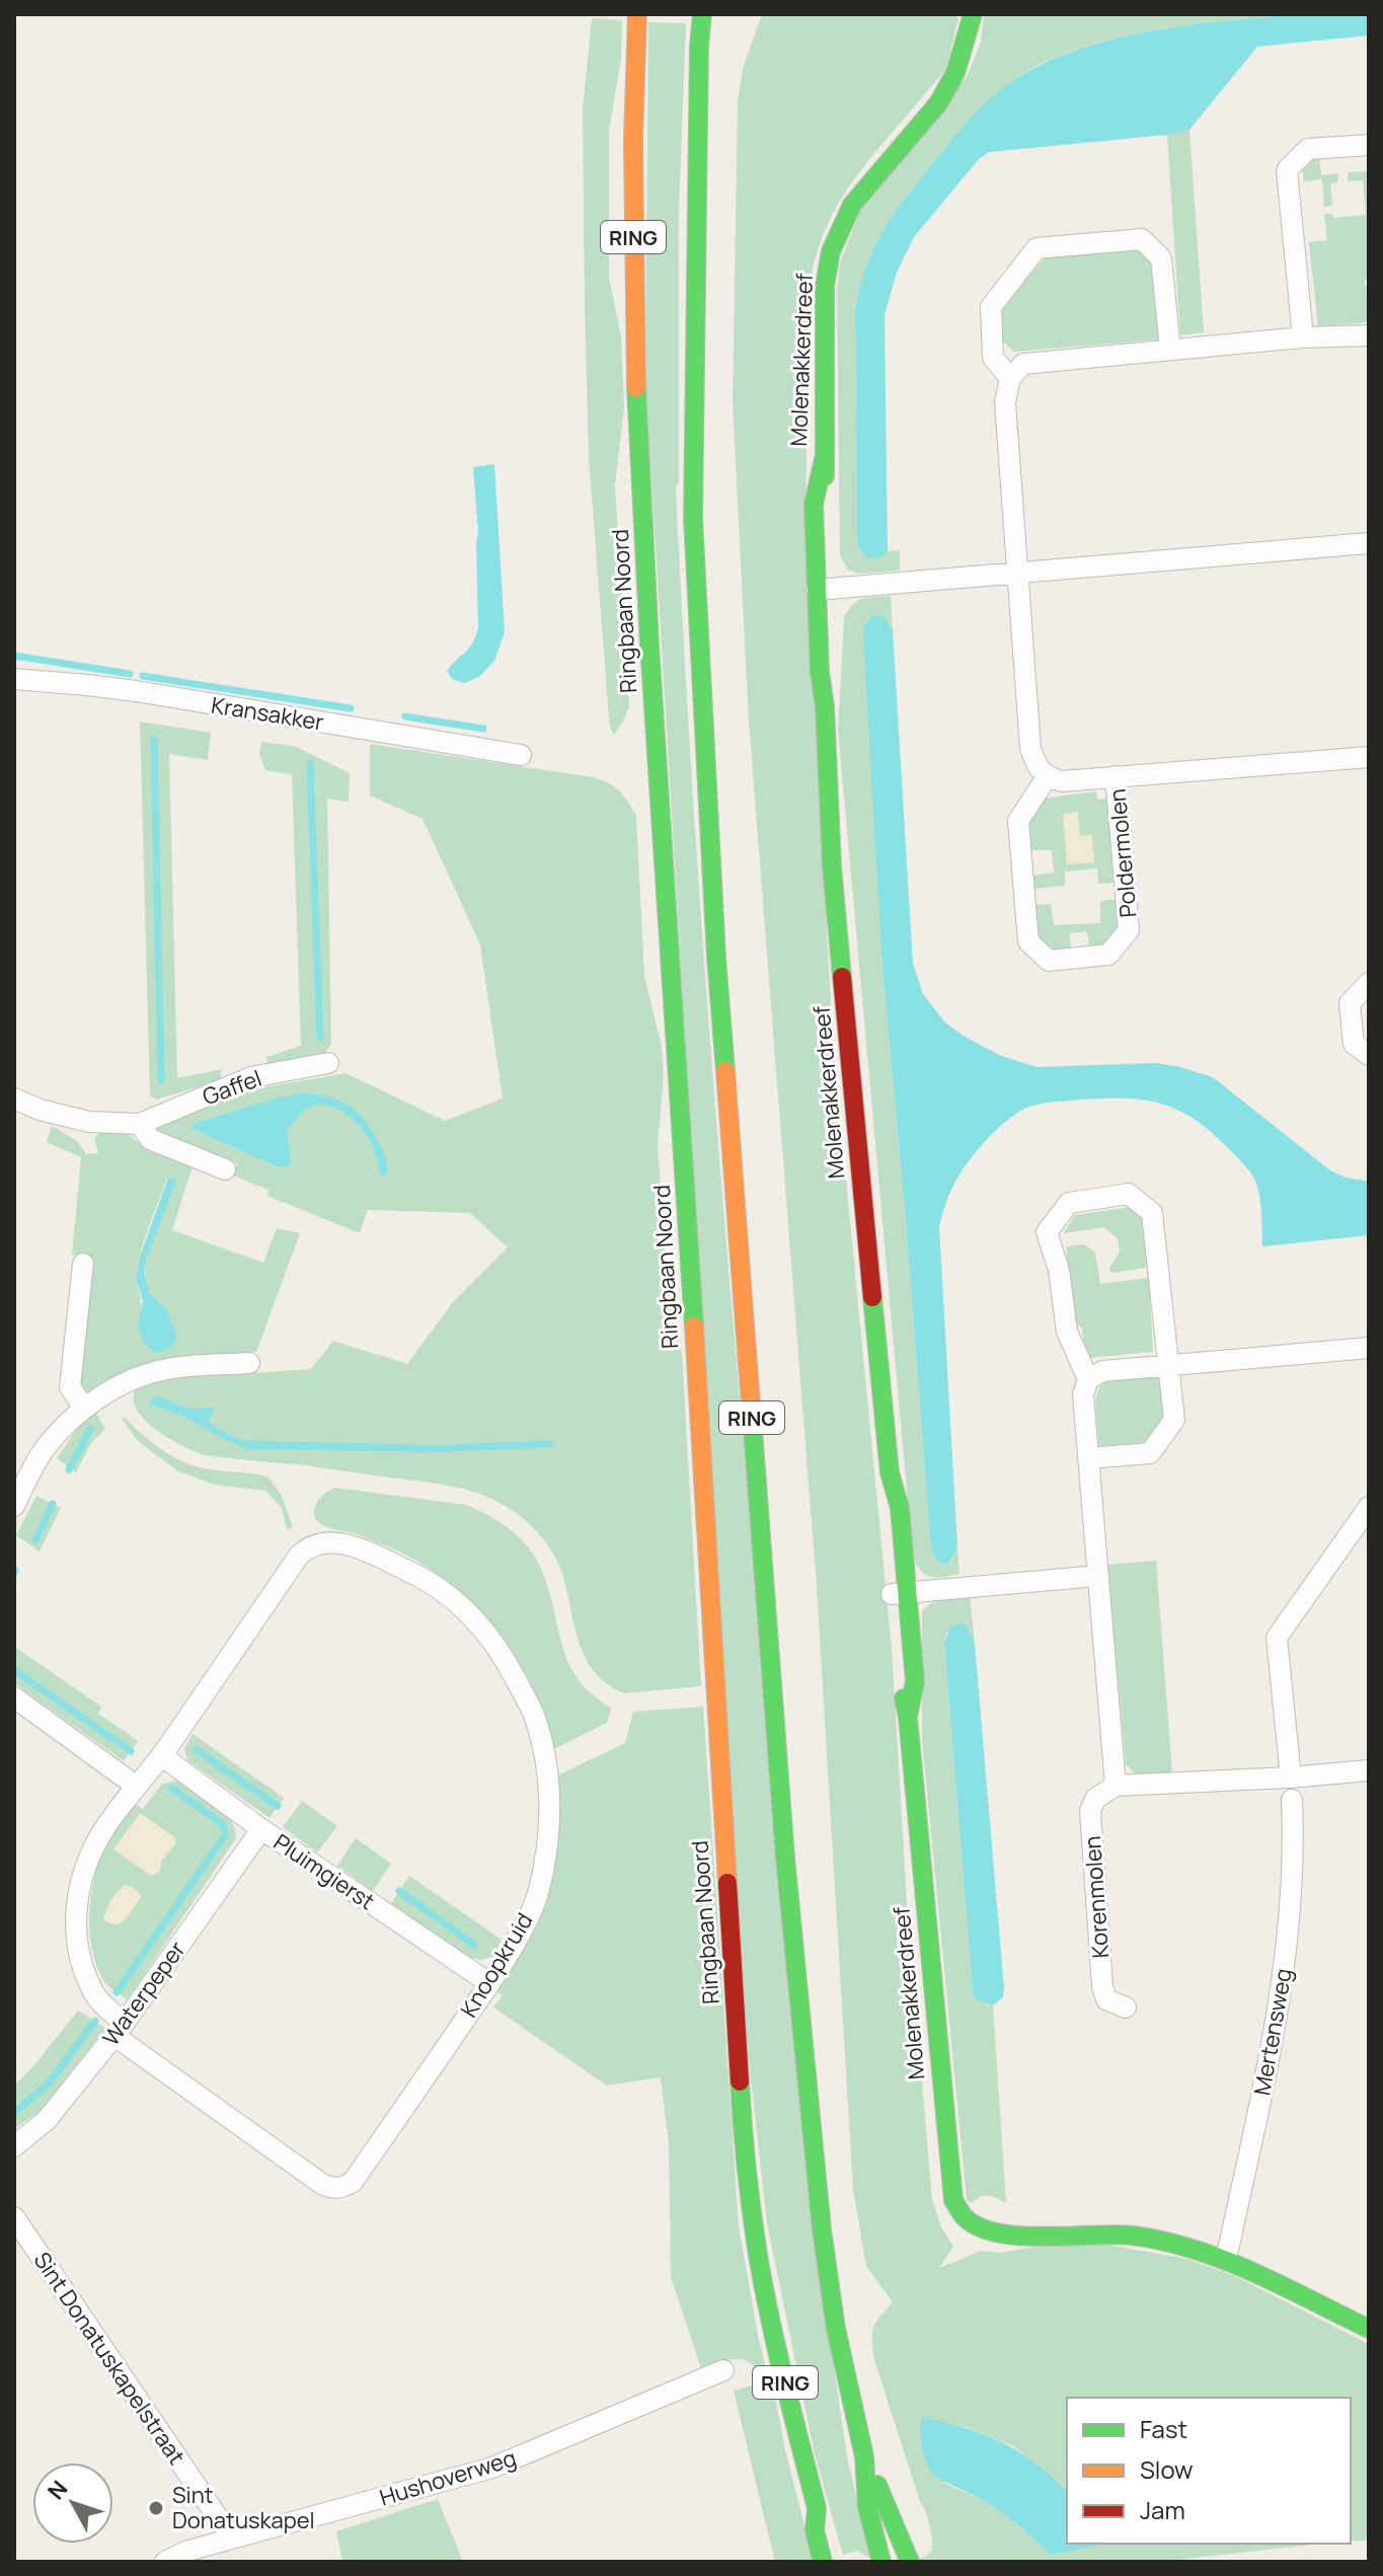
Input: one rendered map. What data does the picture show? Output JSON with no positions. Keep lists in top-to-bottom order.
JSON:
{
  "streets": {
    "main road": ["RING", "Molenakkerdreef", "Ringbaan Noord"],
    "street": [
      "Kransakker",
      "Poldermolen",
      "Gaffel",
      "Pluimgierst",
      "Korenmolen",
      "Knoopkruid",
      "Waterpeper",
      "Mertensweg",
      "Sint Donatuskapelstraat",
      "Hushoverweg"
    ]
  },
  "crossings": [
    ["Molenakkerdreef", "Mertensweg"],
    ["Pluimgierst", "Knoopkruid"],
    ["Pluimgierst", "Waterpeper"],
    ["Knoopkruid", "Waterpeper"],
    ["Sint Donatuskapelstraat", "Hushoverweg"]
  ],
  "places": ["Sint Donatuskapel"],
  "legend": ["Fast", "Slow", "Jam"],
  "north": "top left"
}
